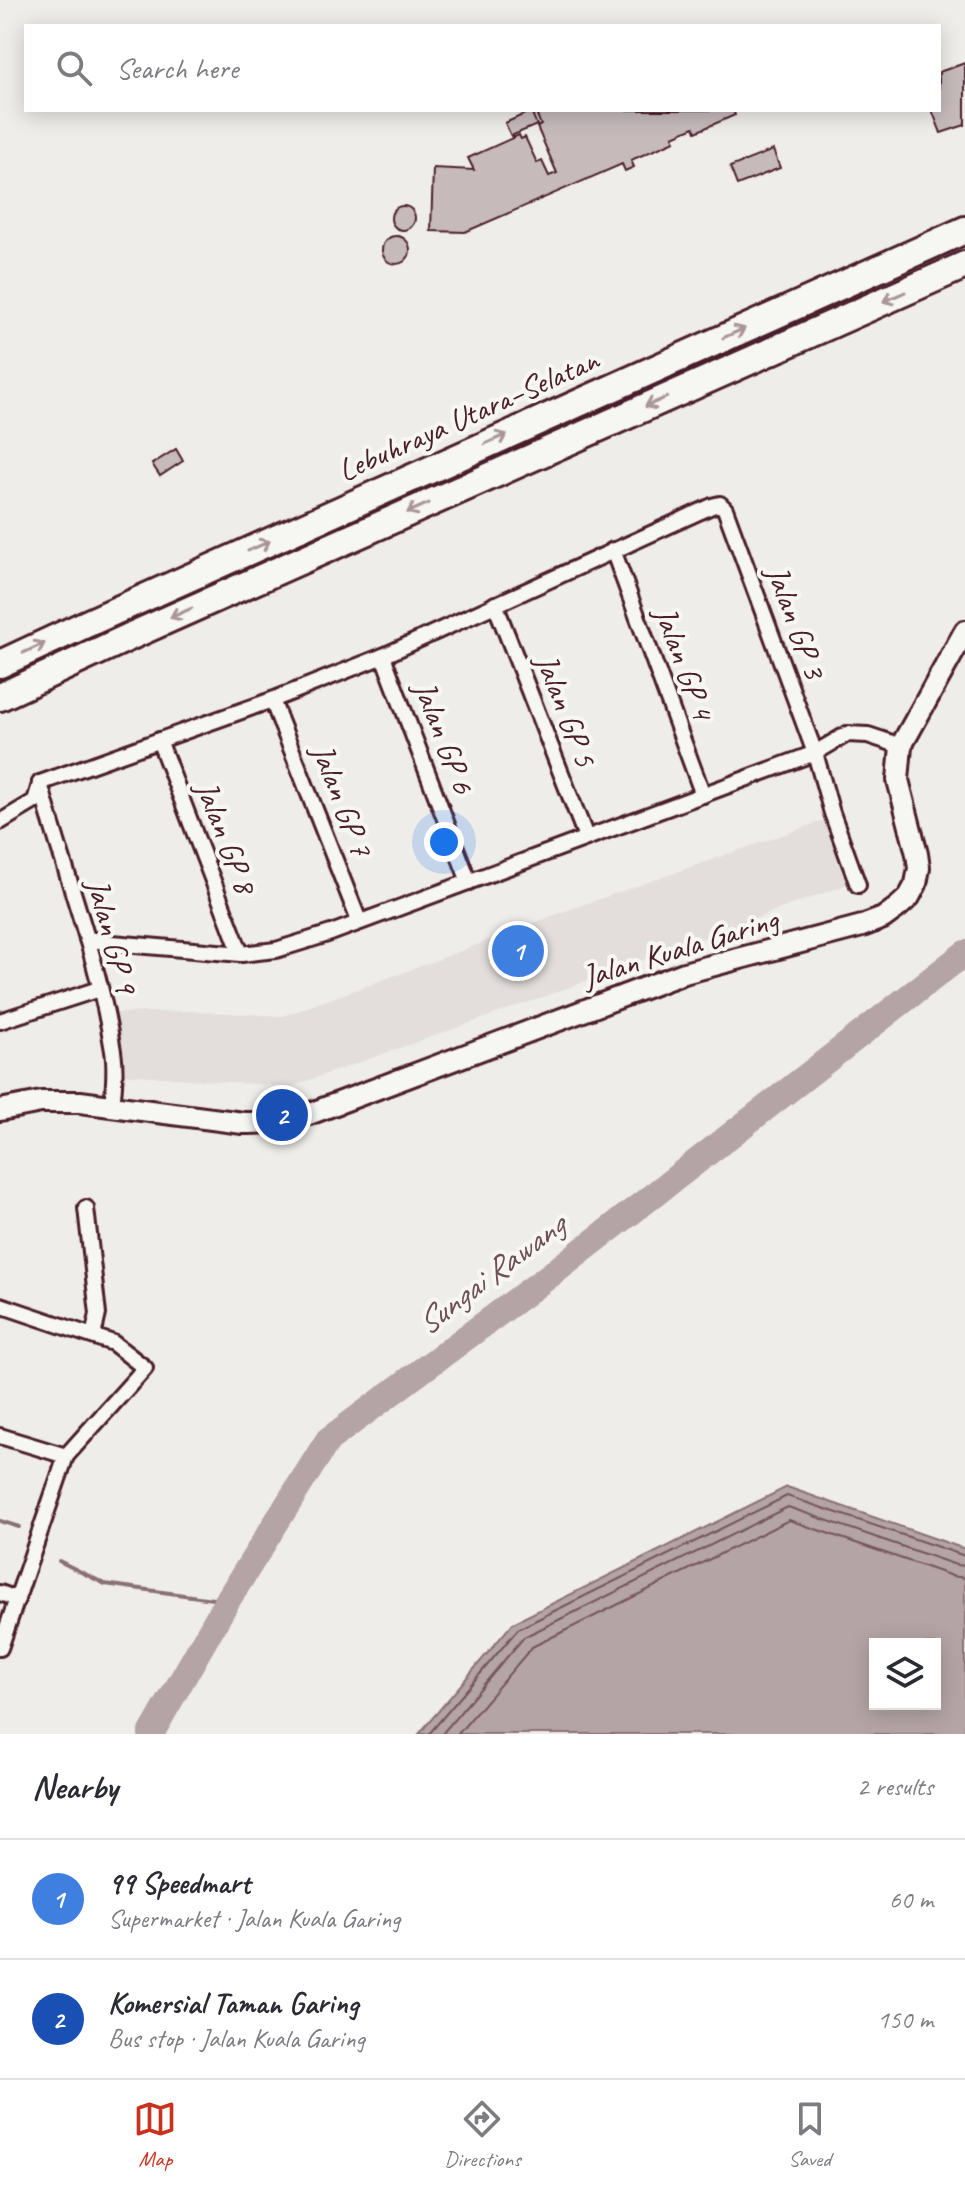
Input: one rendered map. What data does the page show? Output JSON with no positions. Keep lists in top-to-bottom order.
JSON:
{
  "streets": {
    "highway": ["Lebuhraya Utara–Selatan"],
    "street": [
      "Jalan GP 3",
      "Jalan GP 4",
      "Jalan GP 5",
      "Jalan GP 6",
      "Jalan GP 7",
      "Jalan GP 8",
      "Jalan GP 9",
      "Jalan Kuala Garing"
    ]
  },
  "crossings": [
    ["Jalan GP 3", "Jalan GP 4"],
    ["Jalan GP 9", "Jalan Kuala Garing"]
  ],
  "water": ["Sungai Rawang"],
  "page": {
    "search": "Search here",
    "pins": ["1", "2"],
    "heading": ["Nearby", "2 results"],
    "list": [
      {
        "mark": "1",
        "name": "99 Speedmart",
        "note": "Supermarket · Jalan Kuala Garing",
        "value": "60 m"
      },
      {
        "mark": "2",
        "name": "Komersial Taman Garing",
        "note": "Bus stop · Jalan Kuala Garing",
        "value": "150 m"
      }
    ],
    "nav": ["Map", "Directions", "Saved"]
  }
}
